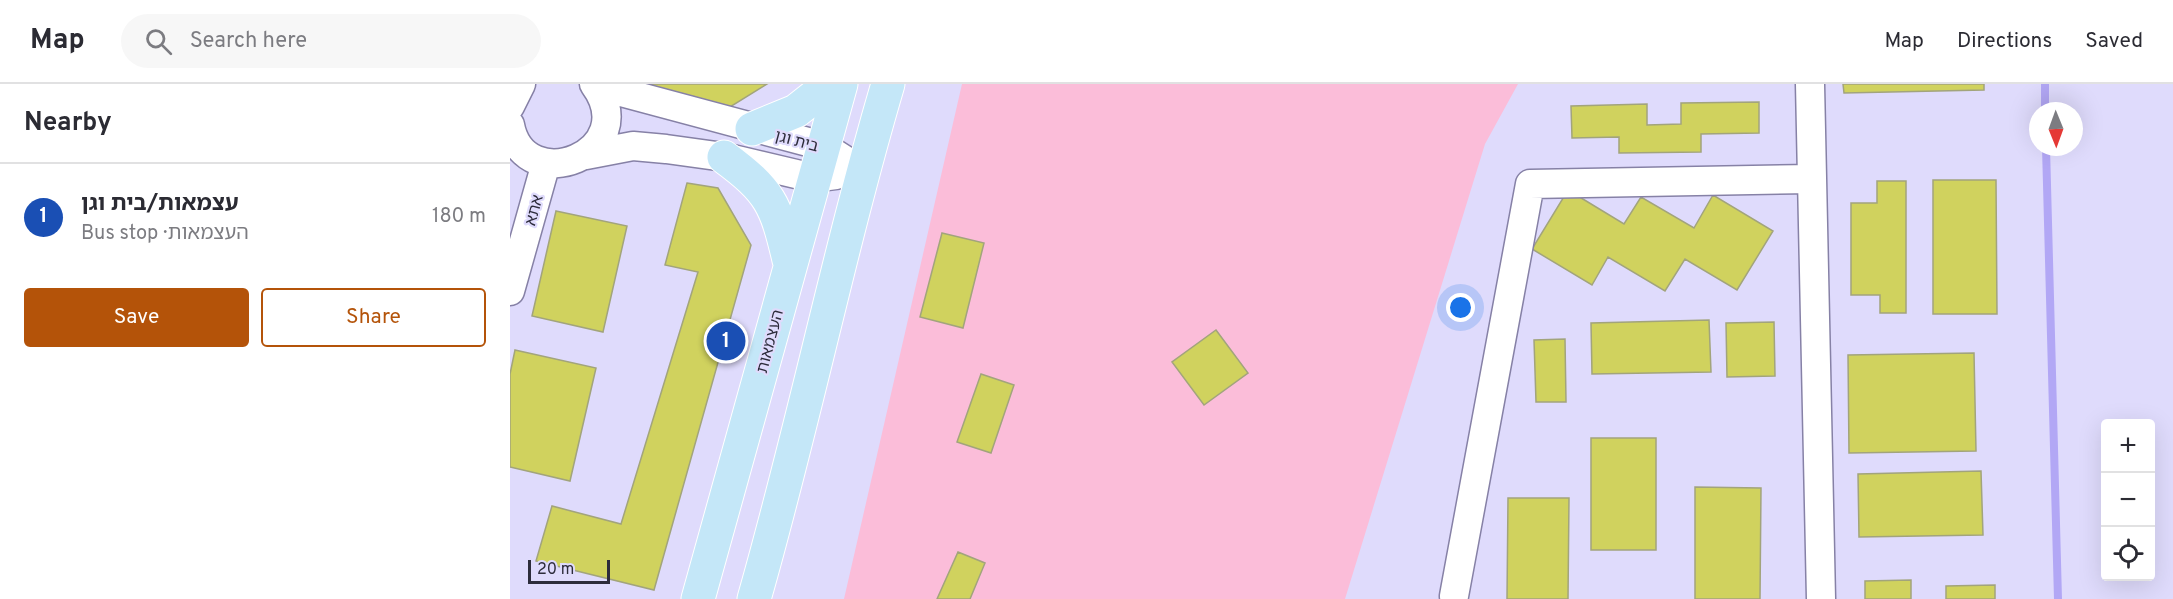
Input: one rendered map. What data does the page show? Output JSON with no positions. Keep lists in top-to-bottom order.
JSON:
{
  "streets": {
    "main road": ["העצמאות"],
    "street": ["בית וגן", "אתא"]
  },
  "crossings": [
    ["בית וגן", "אתא"],
    ["בית וגן", "העצמאות"]
  ],
  "scale_bar": "20 m",
  "north": "bottom",
  "page": {
    "header": "Map",
    "search": "Search here",
    "nav": ["Map", "Directions", "Saved"],
    "heading": "Nearby",
    "list": [
      {
        "mark": "1",
        "name": "עצמאות/בית וגן",
        "note": "Bus stop · העצמאות",
        "value": "180 m"
      }
    ],
    "buttons": ["Save", "Share"],
    "pins": "1",
    "map_buttons": ["+", "−"],
    "scale": "20 m"
  }
}
